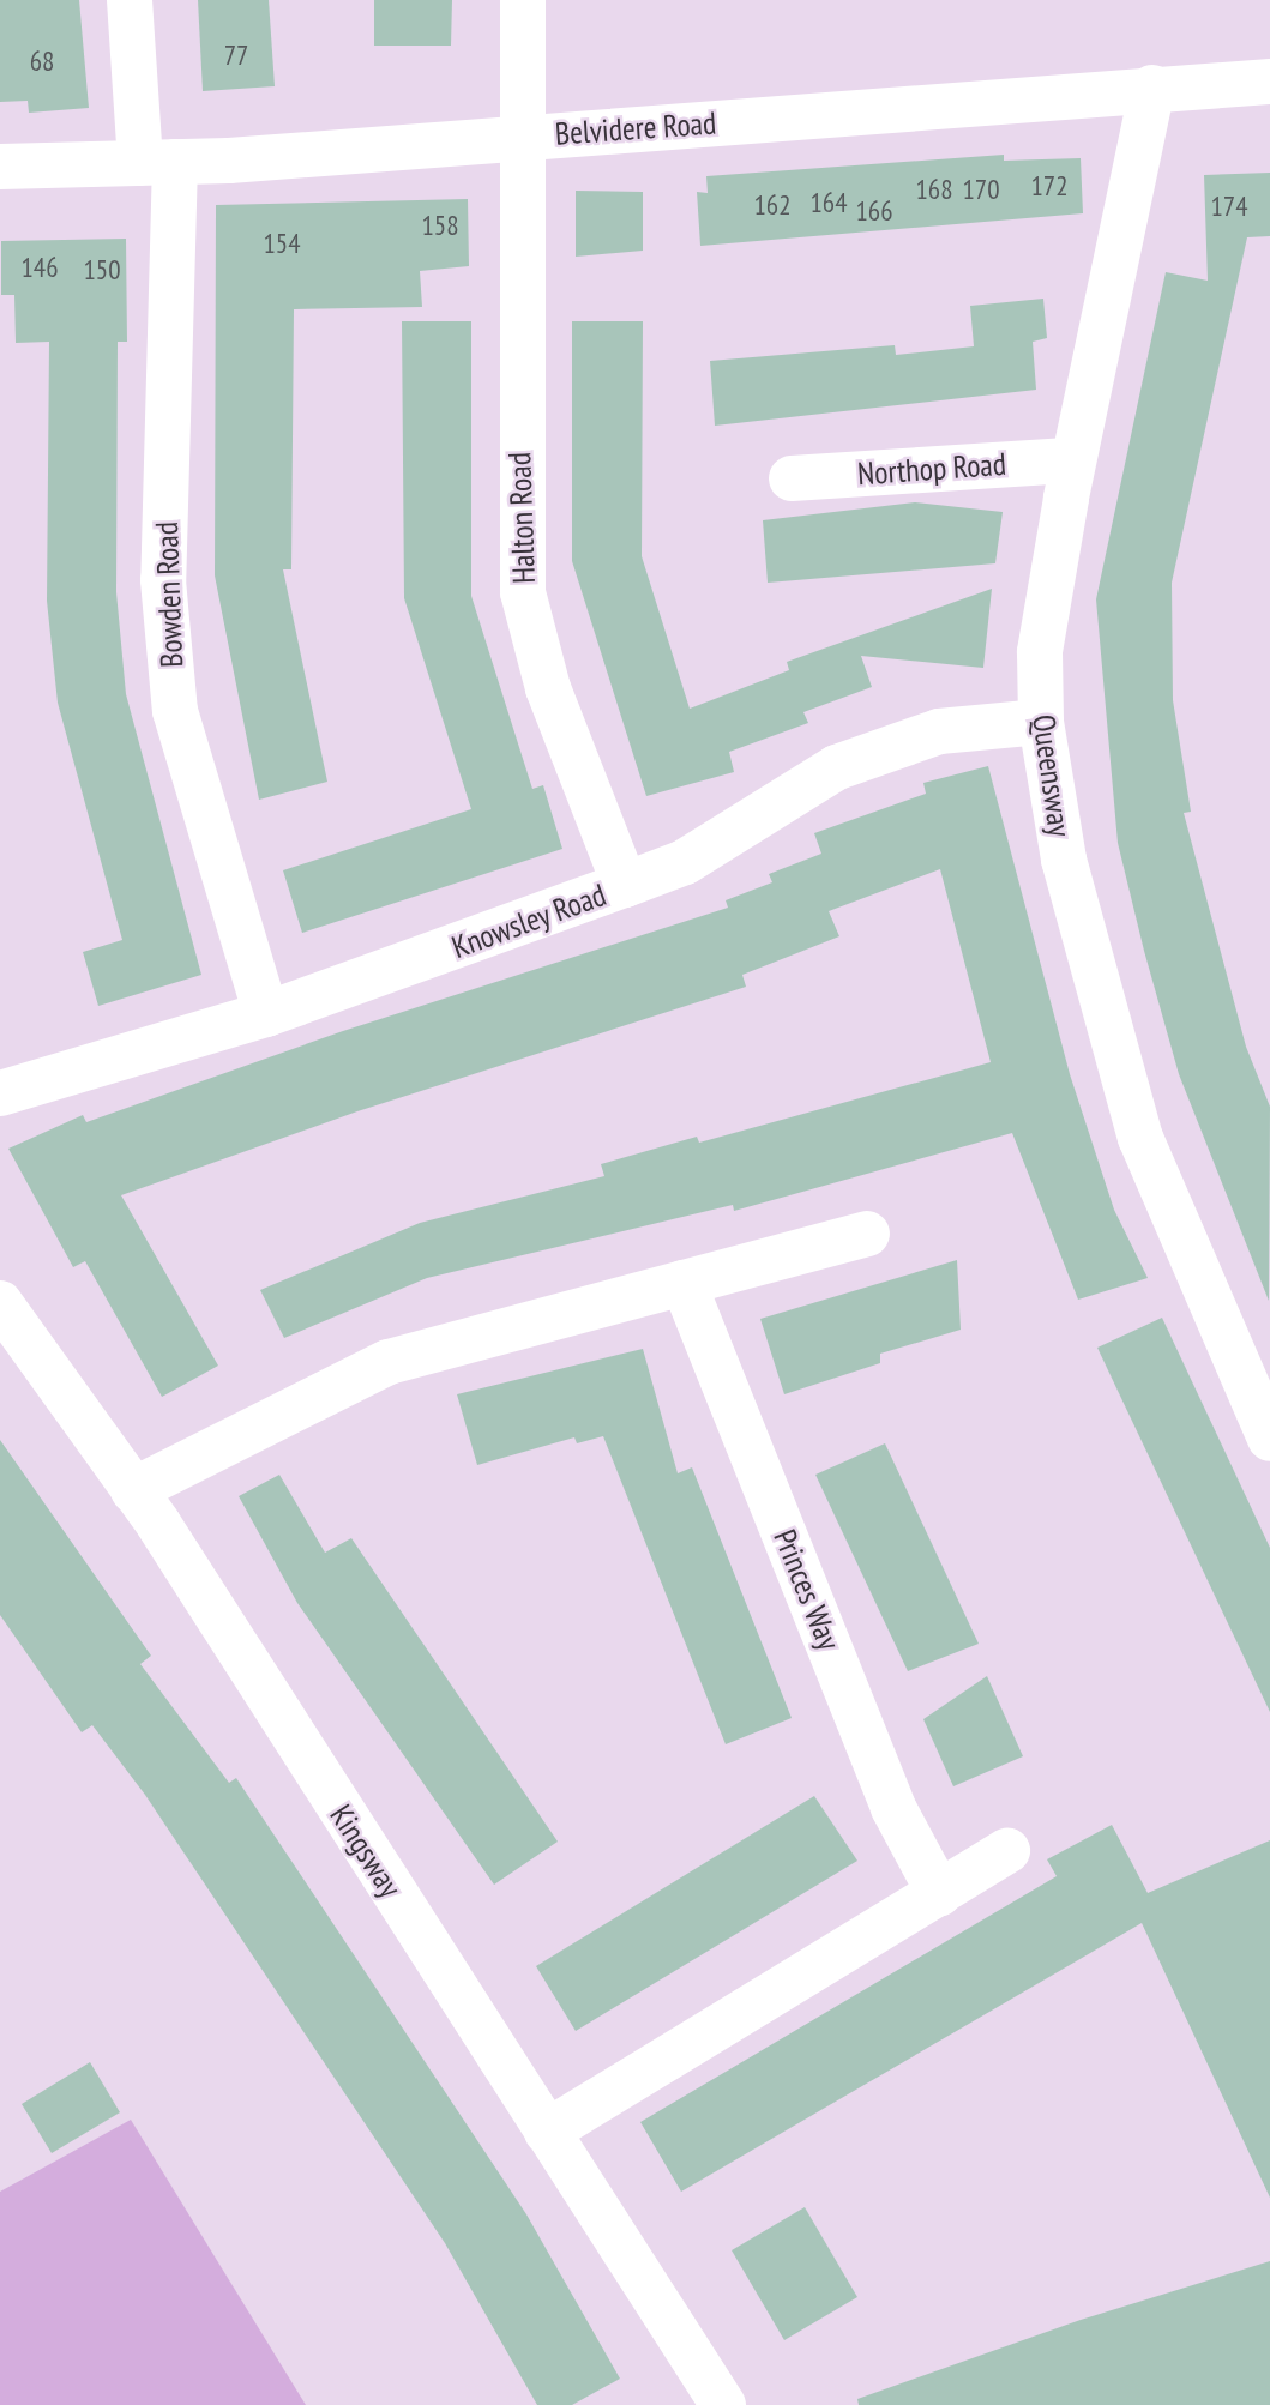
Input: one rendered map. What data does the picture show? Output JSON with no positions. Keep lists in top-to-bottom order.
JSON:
{
  "streets": {
    "street": [
      "Belvidere Road",
      "Northop Road",
      "Halton Road",
      "Bowden Road",
      "Queensway",
      "Knowsley Road",
      "Princes Way",
      "Kingsway"
    ]
  },
  "crossings": [
    ["Belvidere Road", "Halton Road"],
    ["Belvidere Road", "Bowden Road"],
    ["Belvidere Road", "Queensway"],
    ["Northop Road", "Queensway"],
    ["Halton Road", "Knowsley Road"],
    ["Bowden Road", "Knowsley Road"],
    ["Queensway", "Knowsley Road"]
  ],
  "house_numbers": [
    "77",
    "68",
    "172",
    "168",
    "170",
    "164",
    "162",
    "174",
    "166",
    "158",
    "154",
    "146",
    "150"
  ]
}
